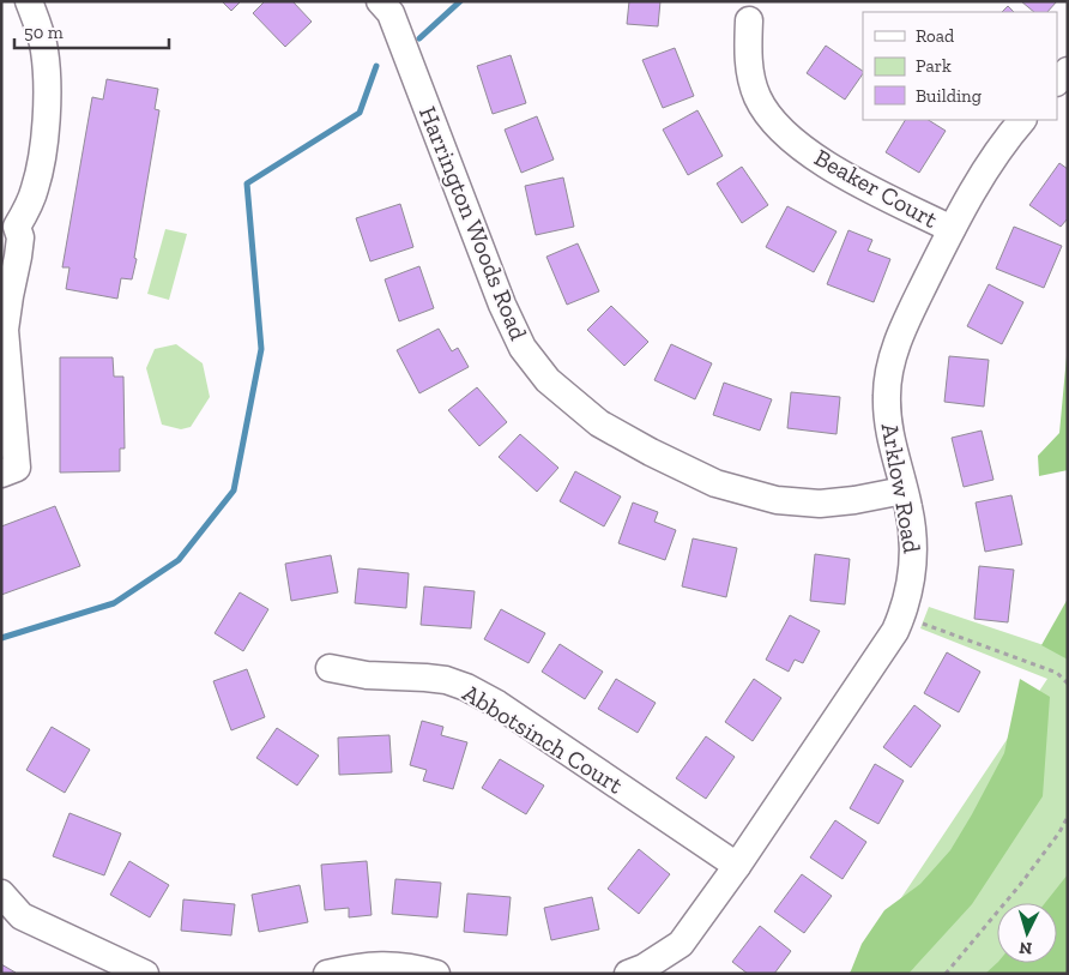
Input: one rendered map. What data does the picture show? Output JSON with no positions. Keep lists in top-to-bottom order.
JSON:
{
  "streets": {
    "street": [
      "Beaker Court",
      "Harrington Woods Road",
      "Arklow Road",
      "Abbotsinch Court"
    ]
  },
  "crossings": [
    ["Beaker Court", "Arklow Road"],
    ["Harrington Woods Road", "Arklow Road"],
    ["Arklow Road", "Abbotsinch Court"]
  ],
  "legend": ["Road", "Park", "Building"],
  "scale_bar": "50 m",
  "north": "bottom"
}
